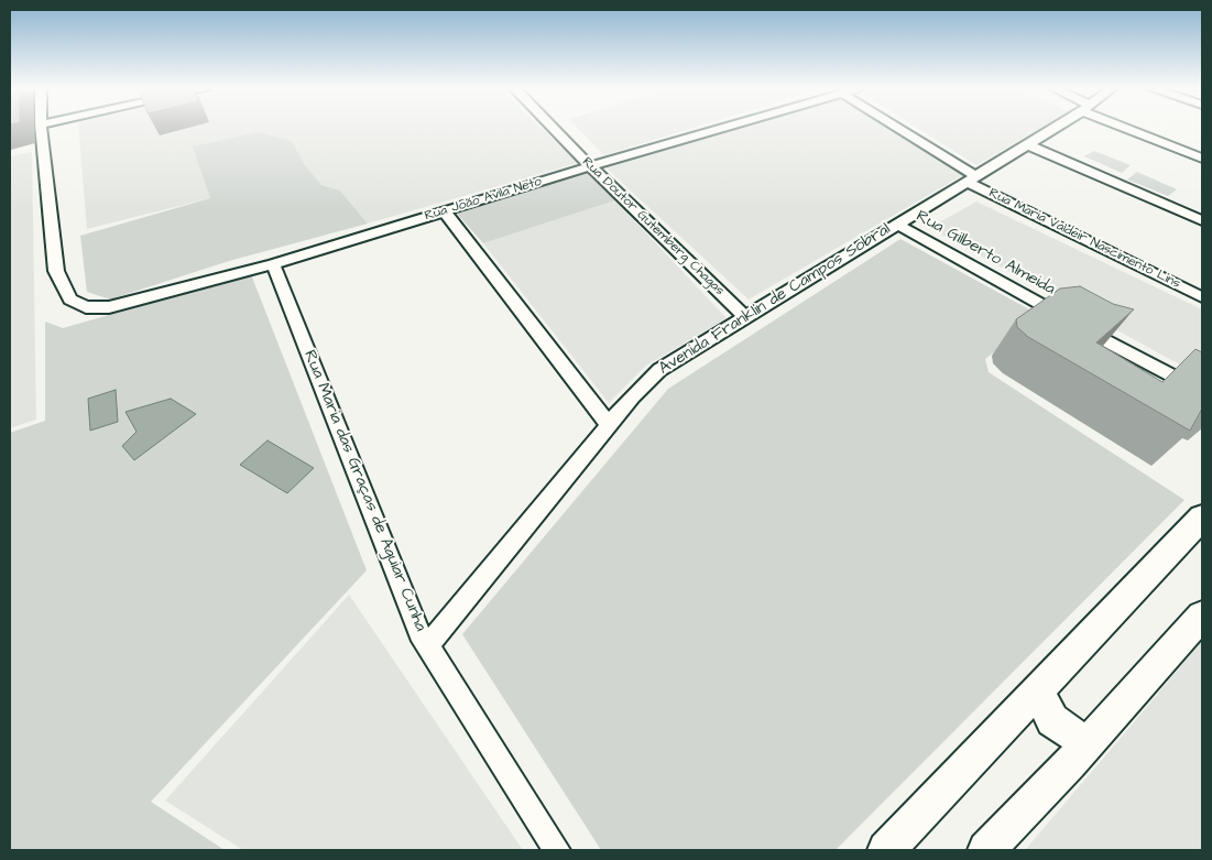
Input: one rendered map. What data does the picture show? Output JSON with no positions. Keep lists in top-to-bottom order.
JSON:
{
  "streets": {
    "street": [
      "Rua João Avila Neto",
      "Rua Doutor Gutemberg Chagas",
      "Rua Maria Valdeir Nascimento Lins",
      "Rua Gilberto Almeida",
      "Avenida Franklin de Campos Sobral",
      "Rua Maria das Graças de Aguiar Cunha"
    ]
  },
  "crossings": [
    ["Rua João Avila Neto", "Rua Doutor Gutemberg Chagas"],
    ["Rua João Avila Neto", "Rua Maria das Graças de Aguiar Cunha"],
    ["Rua Doutor Gutemberg Chagas", "Avenida Franklin de Campos Sobral"],
    ["Rua Maria Valdeir Nascimento Lins", "Avenida Franklin de Campos Sobral"],
    ["Rua Gilberto Almeida", "Avenida Franklin de Campos Sobral"],
    ["Avenida Franklin de Campos Sobral", "Rua Maria das Graças de Aguiar Cunha"]
  ]
}
